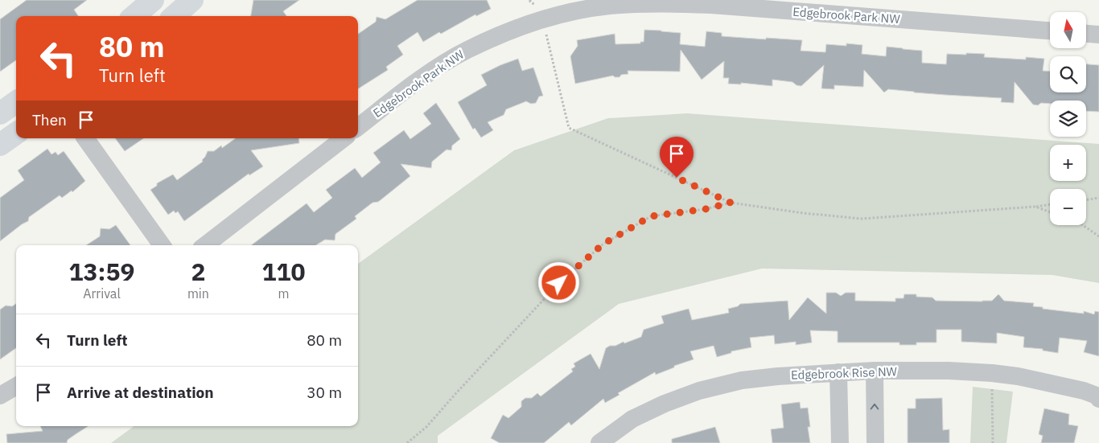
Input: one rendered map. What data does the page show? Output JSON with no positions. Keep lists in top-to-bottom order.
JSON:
{
  "streets": {
    "street": ["Edgebrook Park NW", "Edgebrook Rise NW"]
  },
  "north": "top",
  "page": {
    "map_buttons": ["+", "−"],
    "turn": ["80 m", "Turn left"],
    "then": "Then",
    "eta": [
      "13:59",
      "Arrival",
      "2",
      "min",
      "110",
      "m"
    ],
    "list": [
      {
        "name": "Turn left",
        "value": "80 m"
      },
      {
        "name": "Arrive at destination",
        "value": "30 m"
      }
    ]
  }
}
